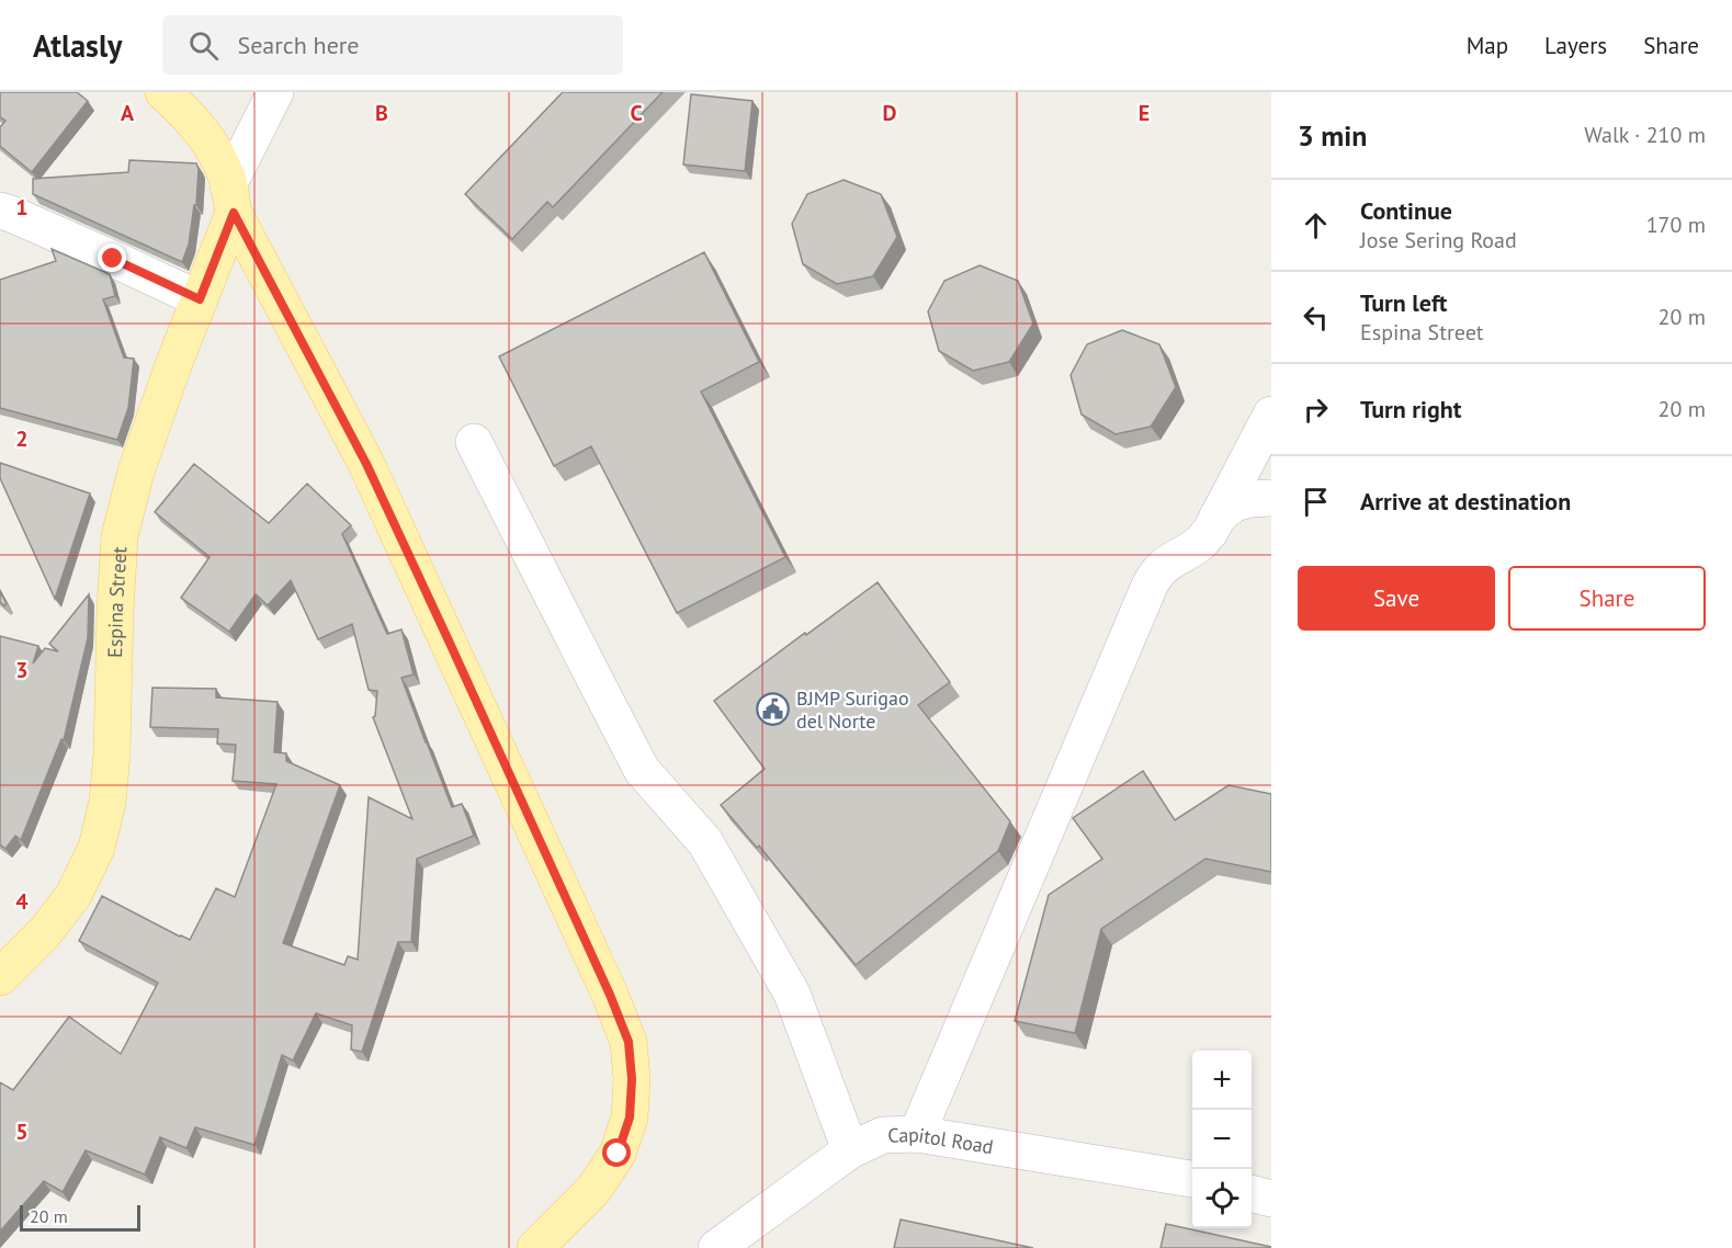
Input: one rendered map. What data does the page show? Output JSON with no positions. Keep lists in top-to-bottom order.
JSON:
{
  "streets": {
    "main road": ["Espina Street"],
    "street": ["Capitol Road"]
  },
  "places": {
    "public building": ["BJMP Surigao del Norte"]
  },
  "scale_bar": "20 m",
  "page": {
    "header": "Atlasly",
    "search": "Search here",
    "nav": ["Map", "Layers", "Share"],
    "heading": ["3 min", "Walk · 210 m"],
    "list": [
      ["Continue", "Jose Sering Road", "170 m"],
      ["Turn left", "Espina Street", "20 m"],
      ["Turn right", "20 m"],
      "Arrive at destination"
    ],
    "buttons": ["Save", "Share"],
    "map_buttons": ["+", "−"],
    "scale": "20 m"
  },
  "grid": {
    "columns": [
      "A",
      "B",
      "C",
      "D",
      "E"
    ],
    "rows": [
      "1",
      "2",
      "3",
      "4",
      "5"
    ]
  }
}
